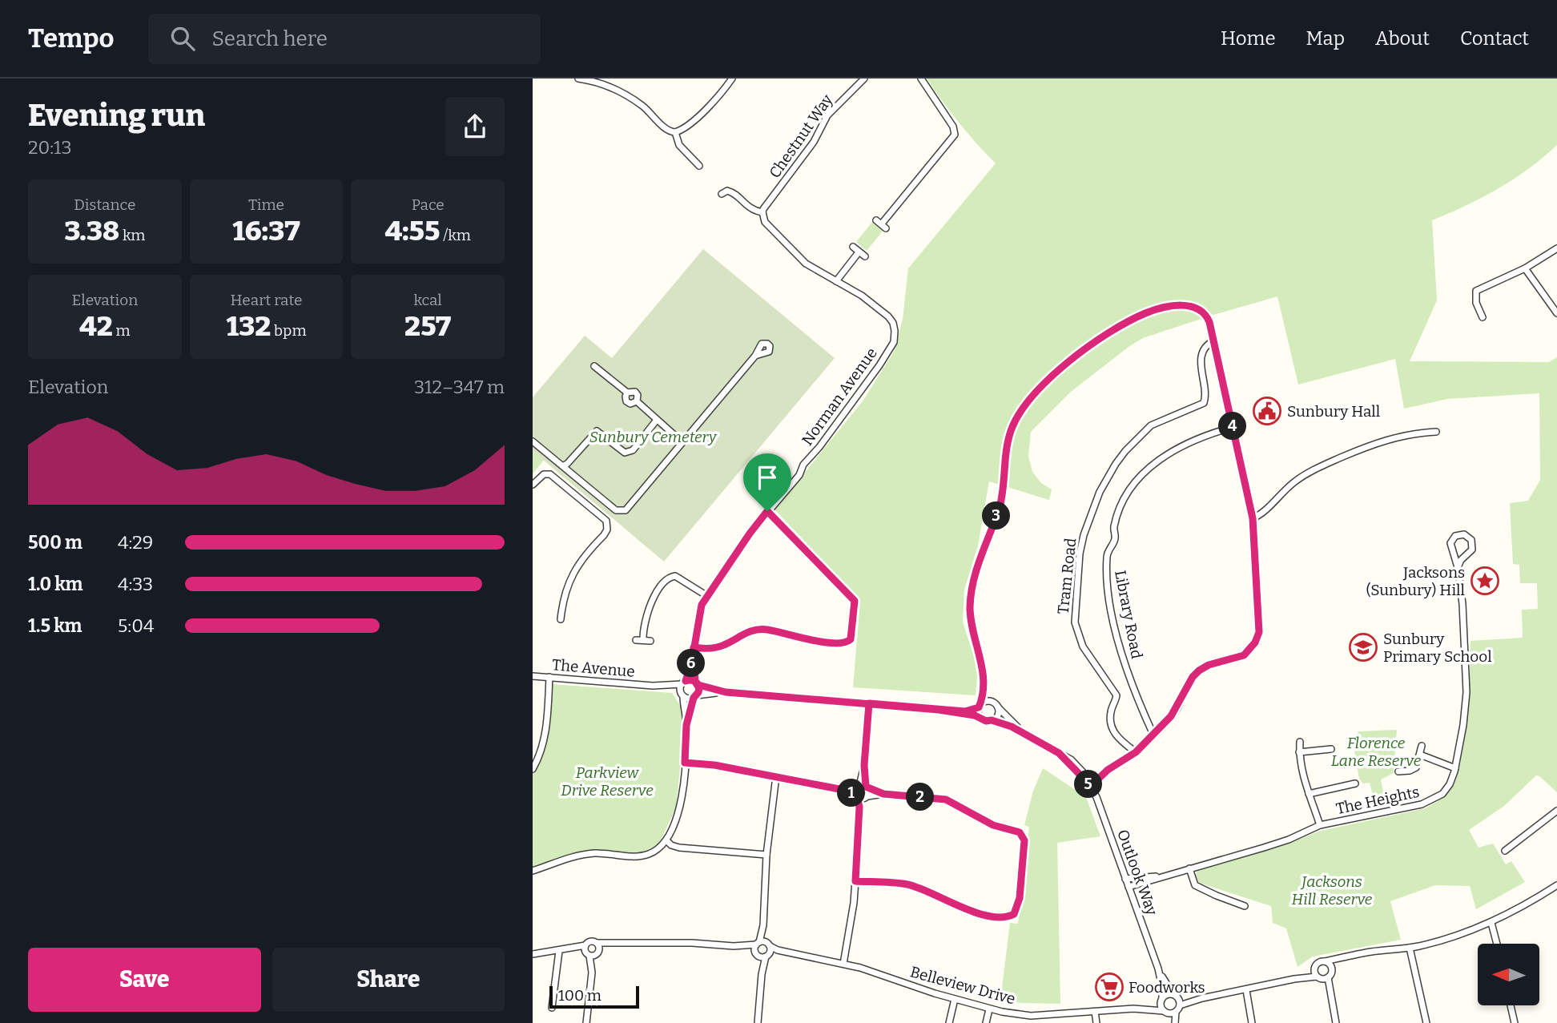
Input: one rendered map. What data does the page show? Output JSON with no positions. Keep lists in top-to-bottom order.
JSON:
{
  "streets": {
    "street": [
      "Chestnut Way",
      "Norman Avenue",
      "Tram Road",
      "Library Road",
      "The Avenue",
      "The Heights",
      "Outlook Way",
      "Belleview Drive"
    ]
  },
  "crossings": [
    ["Norman Avenue", "The Avenue"],
    ["The Heights", "Outlook Way"],
    ["Outlook Way", "Belleview Drive"]
  ],
  "parks": [
    "Sunbury Cemetery",
    "Florence Lane Reserve",
    "Parkview Drive Reserve",
    "Jacksons Hill Reserve"
  ],
  "places": {
    "public building": ["Sunbury Hall"],
    "place": ["Jacksons (Sunbury) Hill"],
    "school or university": ["Sunbury Primary School"],
    "supermarket": ["Foodworks"]
  },
  "scale_bar": "100 m",
  "north": "left",
  "page": {
    "header": "Tempo",
    "search": "Search here",
    "nav": [
      "Home",
      "Map",
      "About",
      "Contact"
    ],
    "heading": ["Evening run", "20:13"],
    "stats": [
      ["Distance", "3.38 km"],
      ["Time", "16:37"],
      ["Pace", "4:55 /km"],
      ["Elevation", "42 m"],
      ["Heart rate", "132 bpm"],
      ["kcal", "257"]
    ],
    "chart": ["Elevation", "312–347 m"],
    "pins": [
      "4",
      "3",
      "6",
      "5",
      "1",
      "2"
    ],
    "list": [
      {
        "name": "500 m",
        "note": "4:29"
      },
      {
        "name": "1.0 km",
        "note": "4:33"
      },
      {
        "name": "1.5 km",
        "note": "5:04"
      }
    ],
    "buttons": ["Save", "Share"],
    "scale": "100 m"
  }
}
